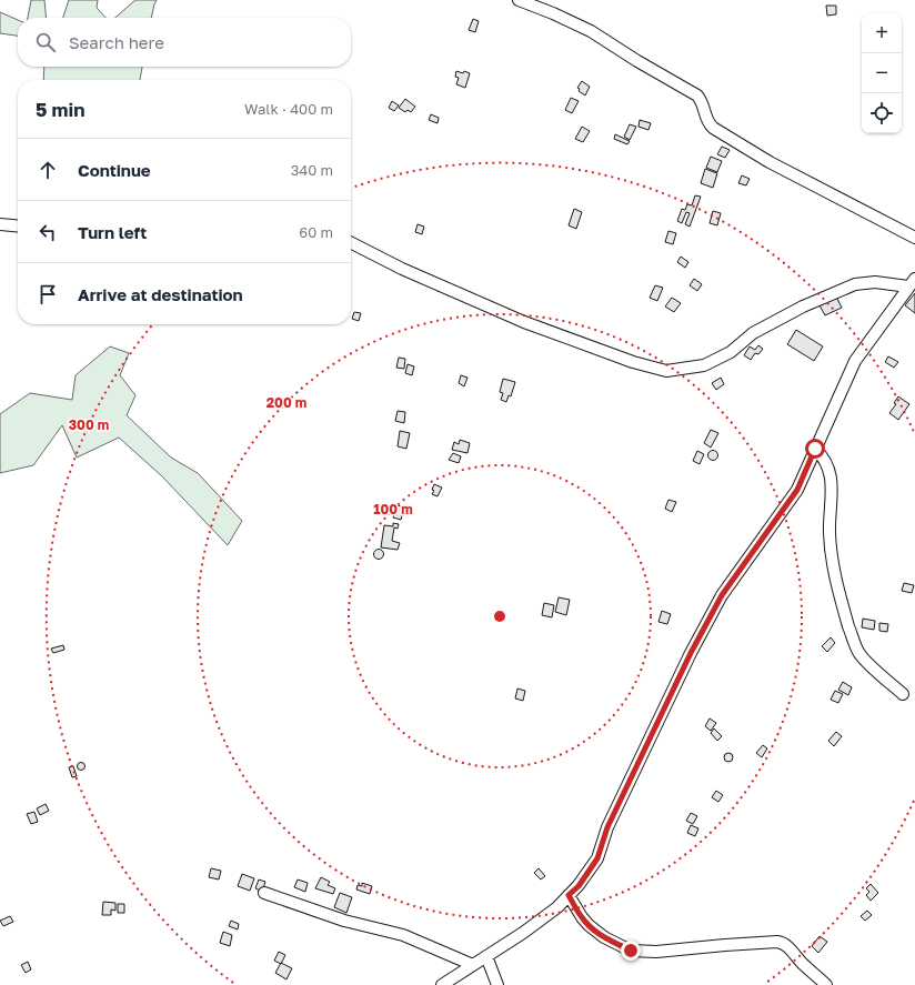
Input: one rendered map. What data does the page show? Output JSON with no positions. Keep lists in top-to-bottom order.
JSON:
{
  "page": {
    "map_buttons": ["+", "−"],
    "search": "Search here",
    "heading": ["5 min", "Walk · 400 m"],
    "list": [
      ["Continue", "340 m"],
      ["Turn left", "60 m"],
      "Arrive at destination"
    ]
  },
  "rings": ["200 m", "300 m", "100 m"]
}
